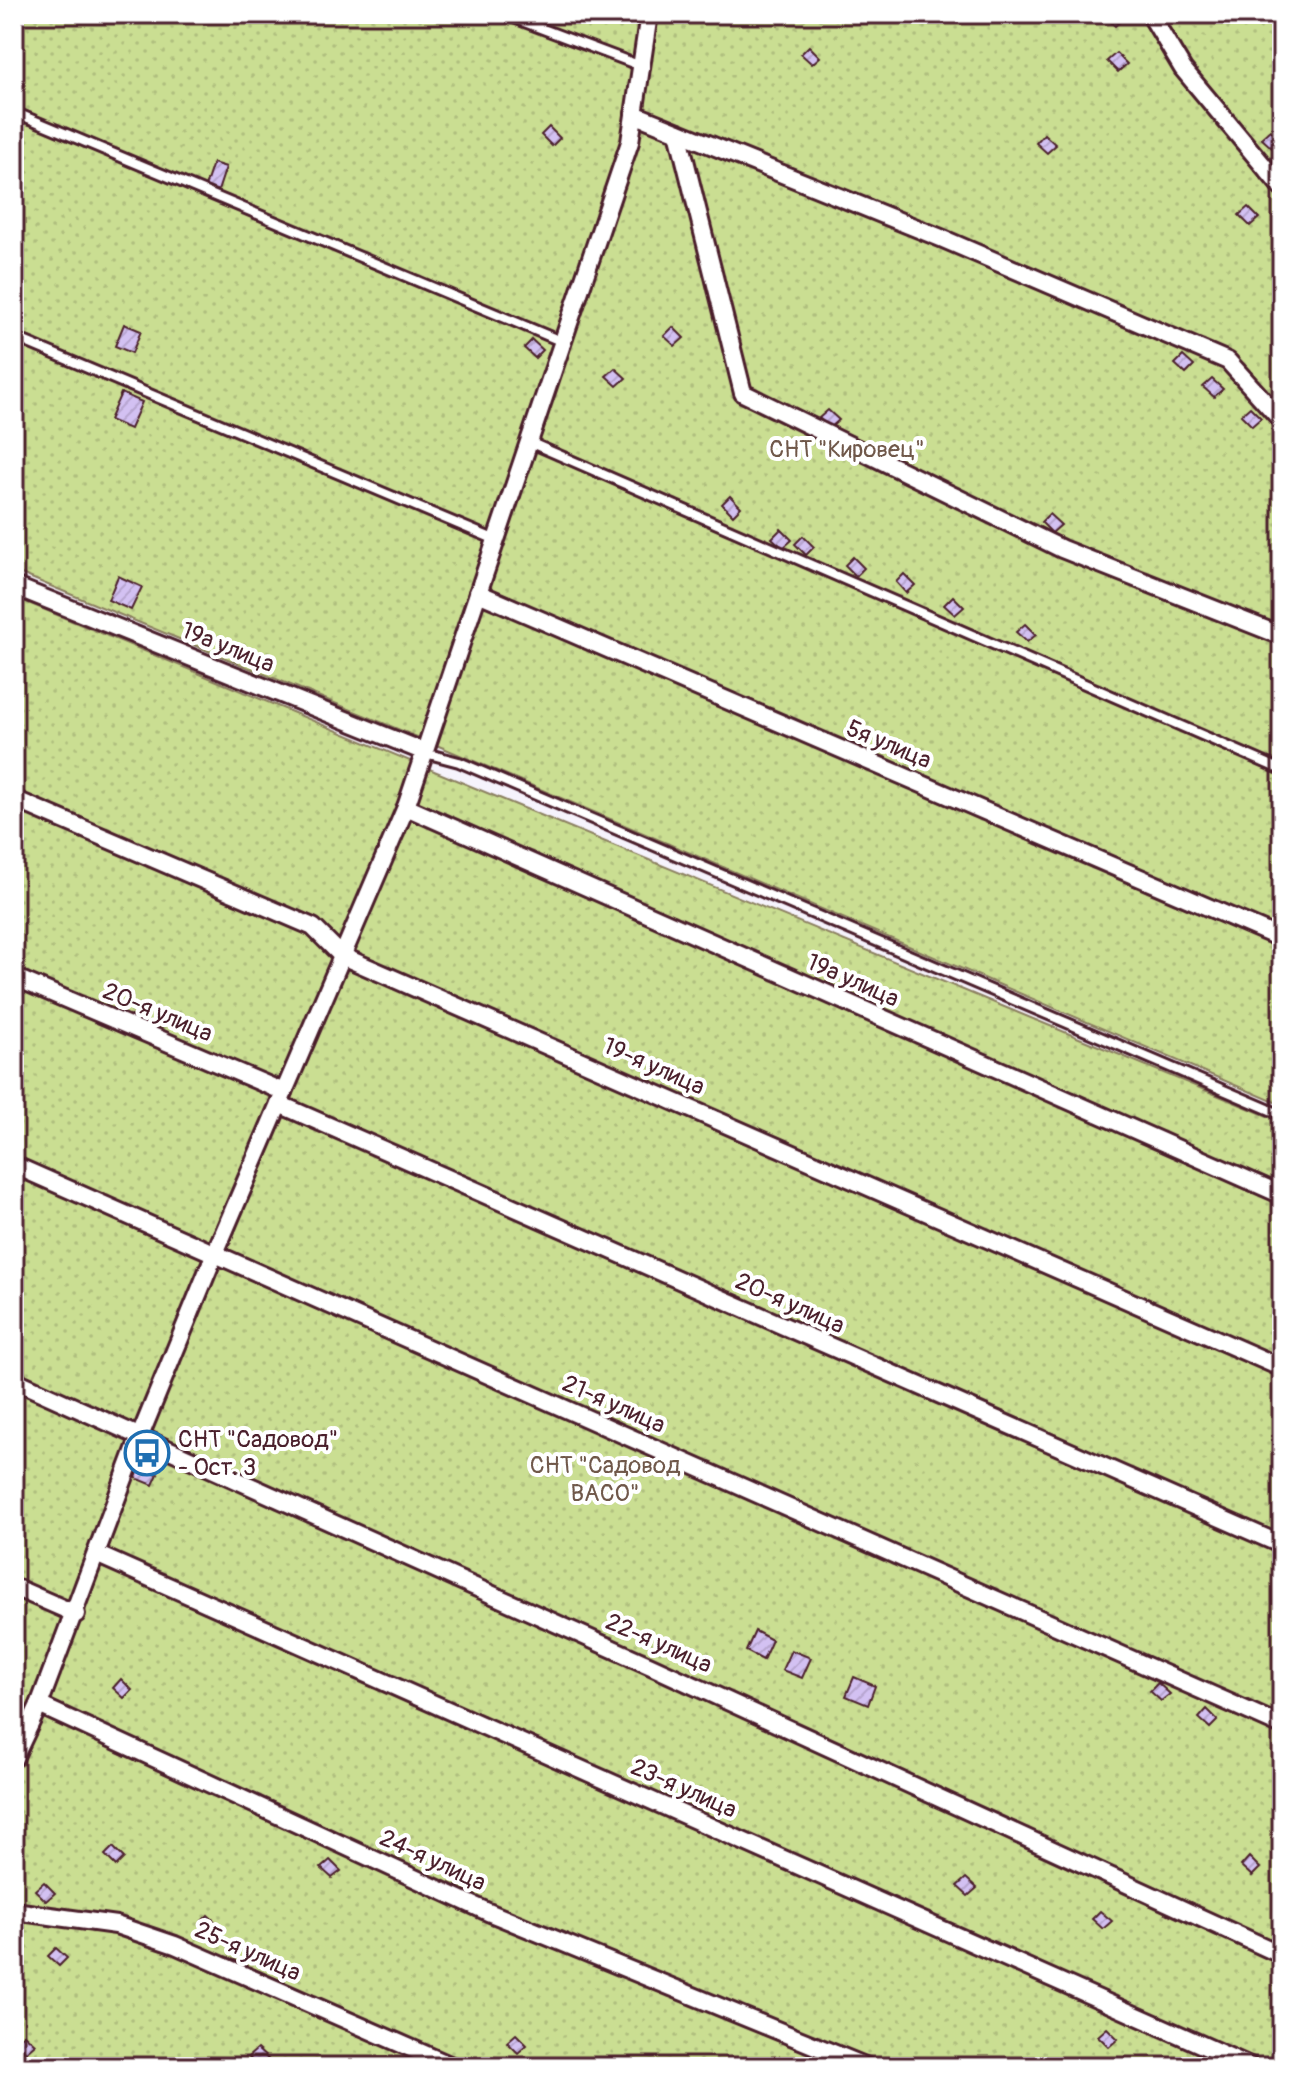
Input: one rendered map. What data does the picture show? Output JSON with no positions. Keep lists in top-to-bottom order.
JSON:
{
  "streets": {
    "street": [
      "19а улица",
      "5я улица",
      "20-я улица",
      "19-я улица",
      "21-я улица",
      "22-я улица",
      "23-я улица",
      "24-я улица",
      "25-я улица"
    ]
  },
  "parks": ["СНТ \"Кировец\"", "СНТ \"Садовод ВАСО\""],
  "places": {
    "bus stop": ["СНТ \"Садовод\" - Ост. 3"]
  }
}
